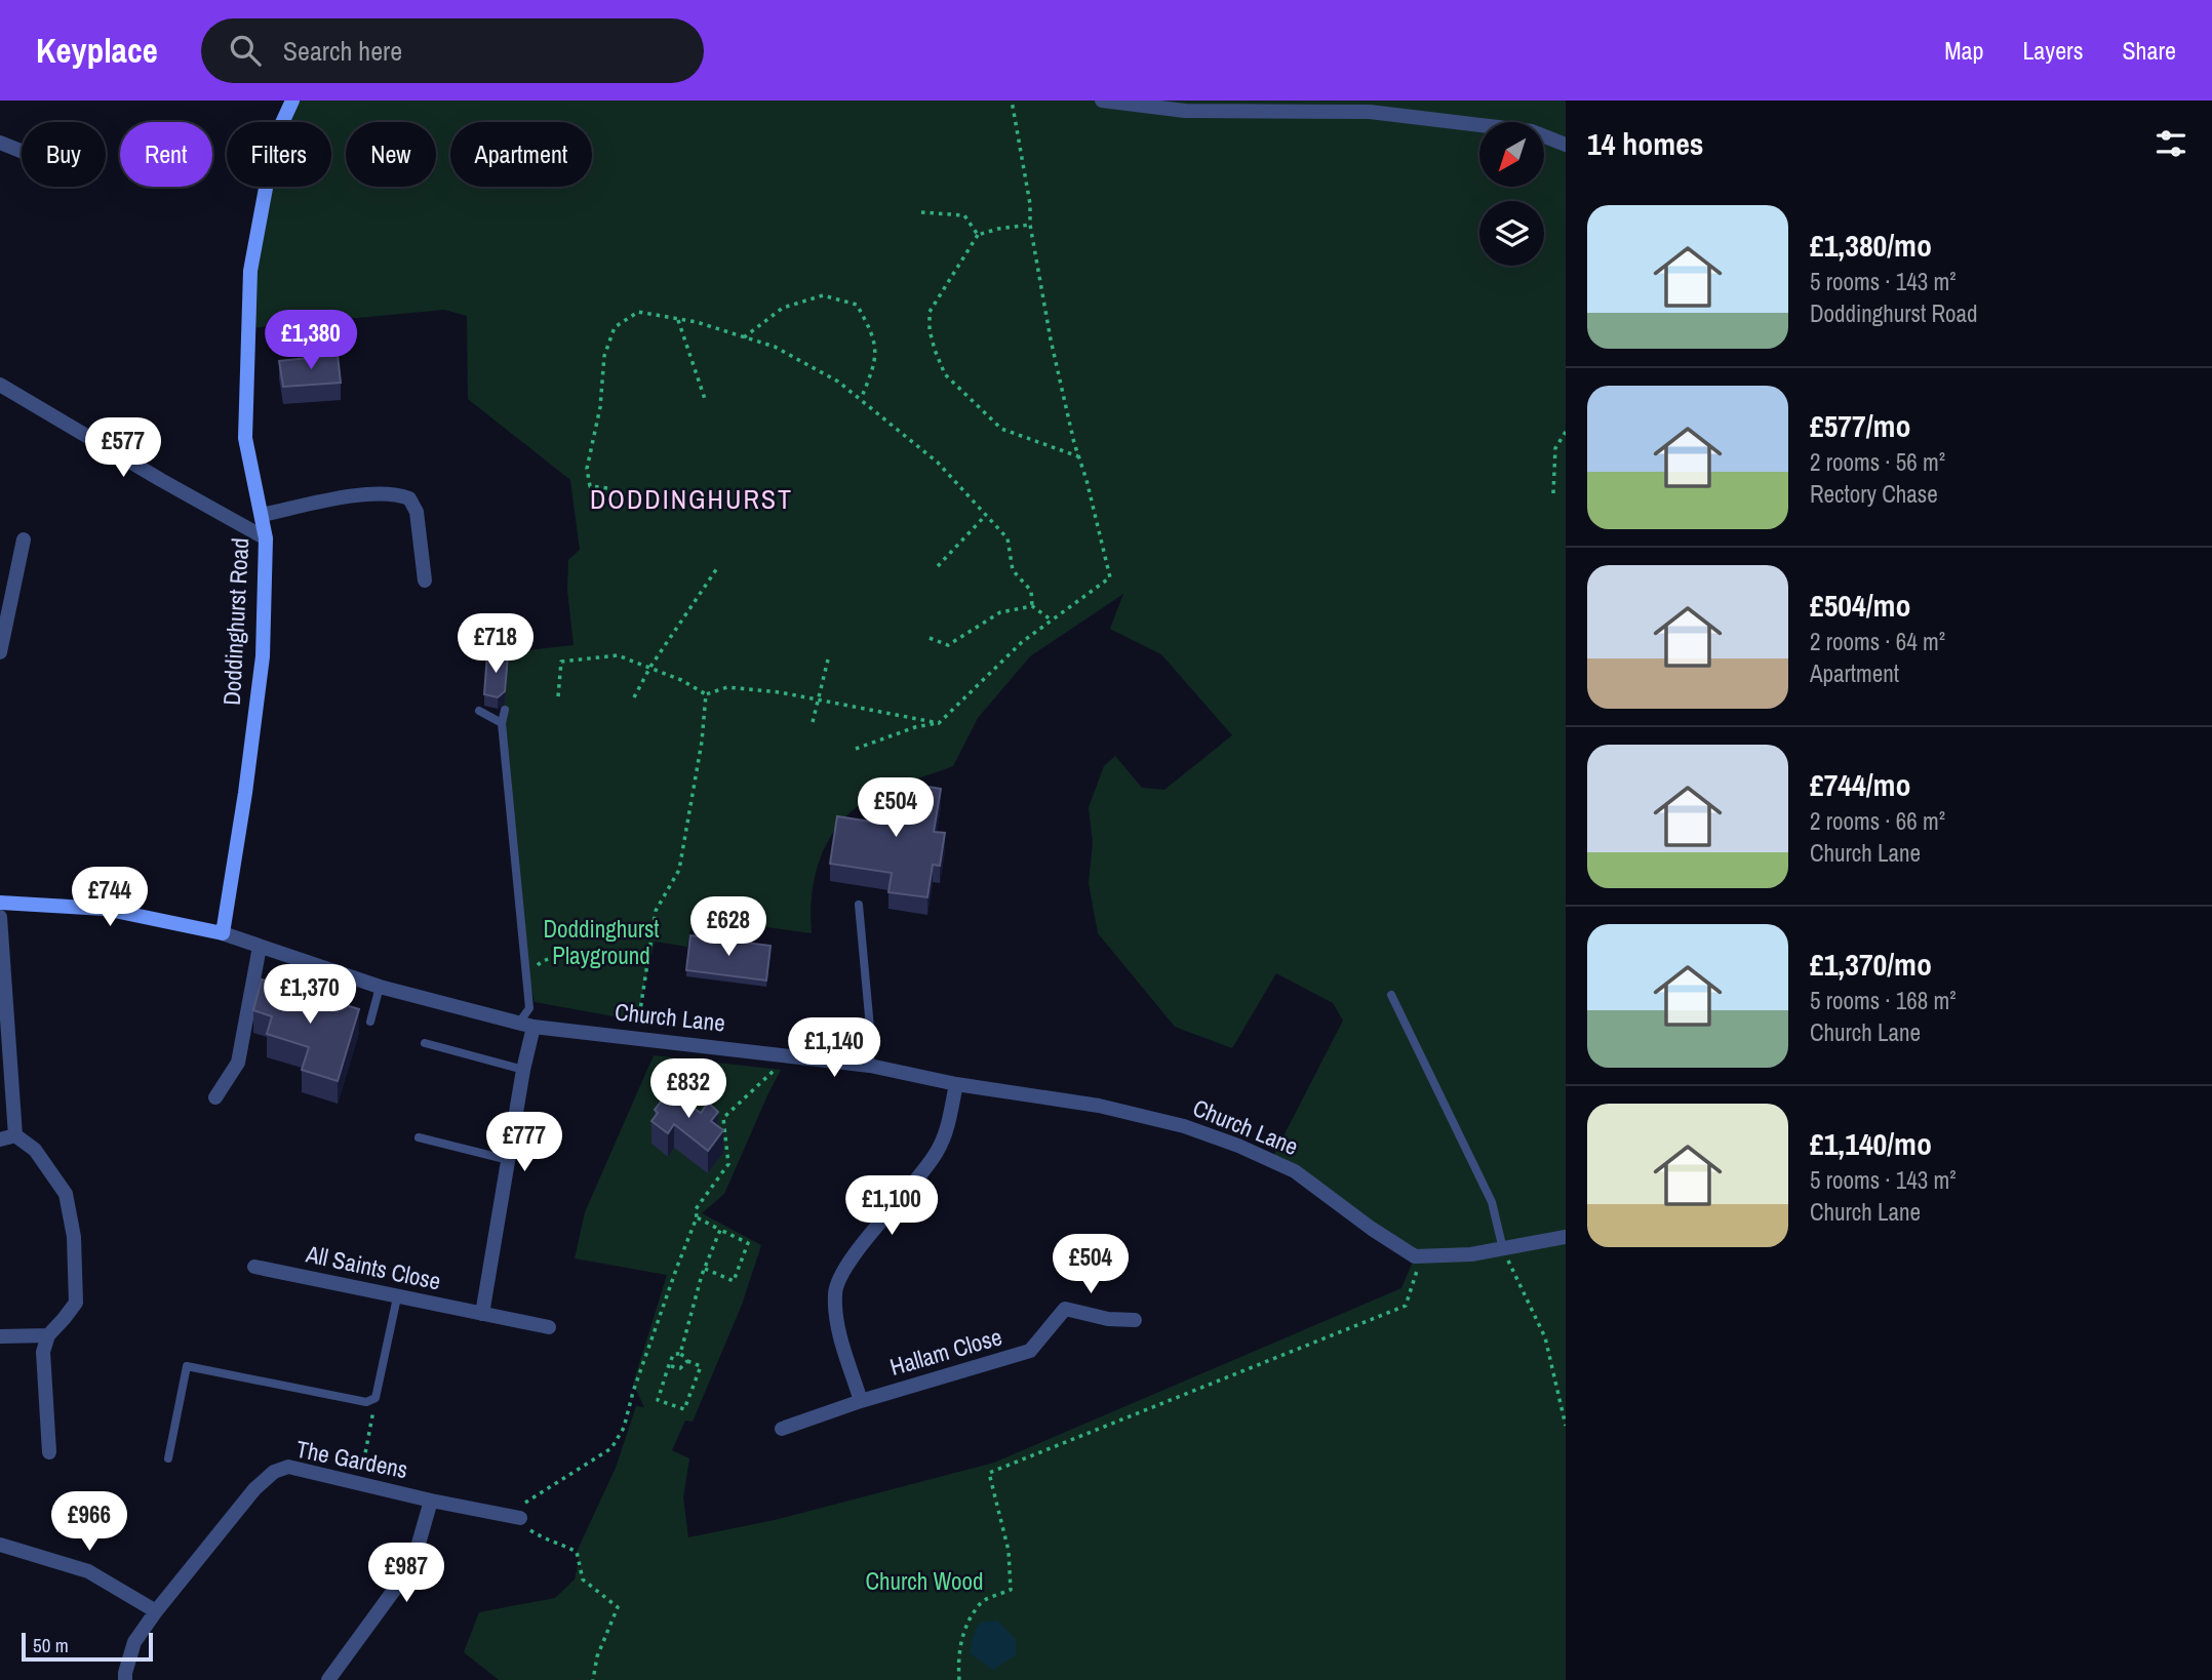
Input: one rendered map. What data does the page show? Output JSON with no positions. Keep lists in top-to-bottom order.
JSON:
{
  "streets": {
    "street": [
      "Doddinghurst Road",
      "Church Lane",
      "All Saints Close",
      "Hallam Close",
      "The Gardens"
    ]
  },
  "crossings": [
    ["Doddinghurst Road", "Church Lane"]
  ],
  "districts": ["DODDINGHURST"],
  "parks": ["Doddinghurst Playground", "Church Wood"],
  "scale_bar": "50 m",
  "north": "bottom left",
  "page": {
    "header": "Keyplace",
    "search": "Search here",
    "nav": ["Map", "Layers", "Share"],
    "heading": "14 homes",
    "chip": [
      "Buy",
      "Rent",
      "Filters",
      "New",
      "Apartment"
    ],
    "list": [
      {
        "name": "£1,380/mo",
        "note": "5 rooms · 143 m² · Doddinghurst Road"
      },
      {
        "name": "£577/mo",
        "note": "2 rooms · 56 m² · Rectory Chase"
      },
      {
        "name": "£504/mo",
        "note": "2 rooms · 64 m² · Apartment"
      },
      {
        "name": "£744/mo",
        "note": "2 rooms · 66 m² · Church Lane"
      },
      {
        "name": "£1,370/mo",
        "note": "5 rooms · 168 m² · Church Lane"
      },
      {
        "name": "£1,140/mo",
        "note": "5 rooms · 143 m² · Church Lane"
      }
    ],
    "price": [
      "£1,380",
      "£577",
      "£718",
      "£504",
      "£744",
      "£628",
      "£1,370",
      "£1,140",
      "£832",
      "£777",
      "£1,100",
      "£504",
      "£966",
      "£987"
    ],
    "scale": "50 m"
  }
}
